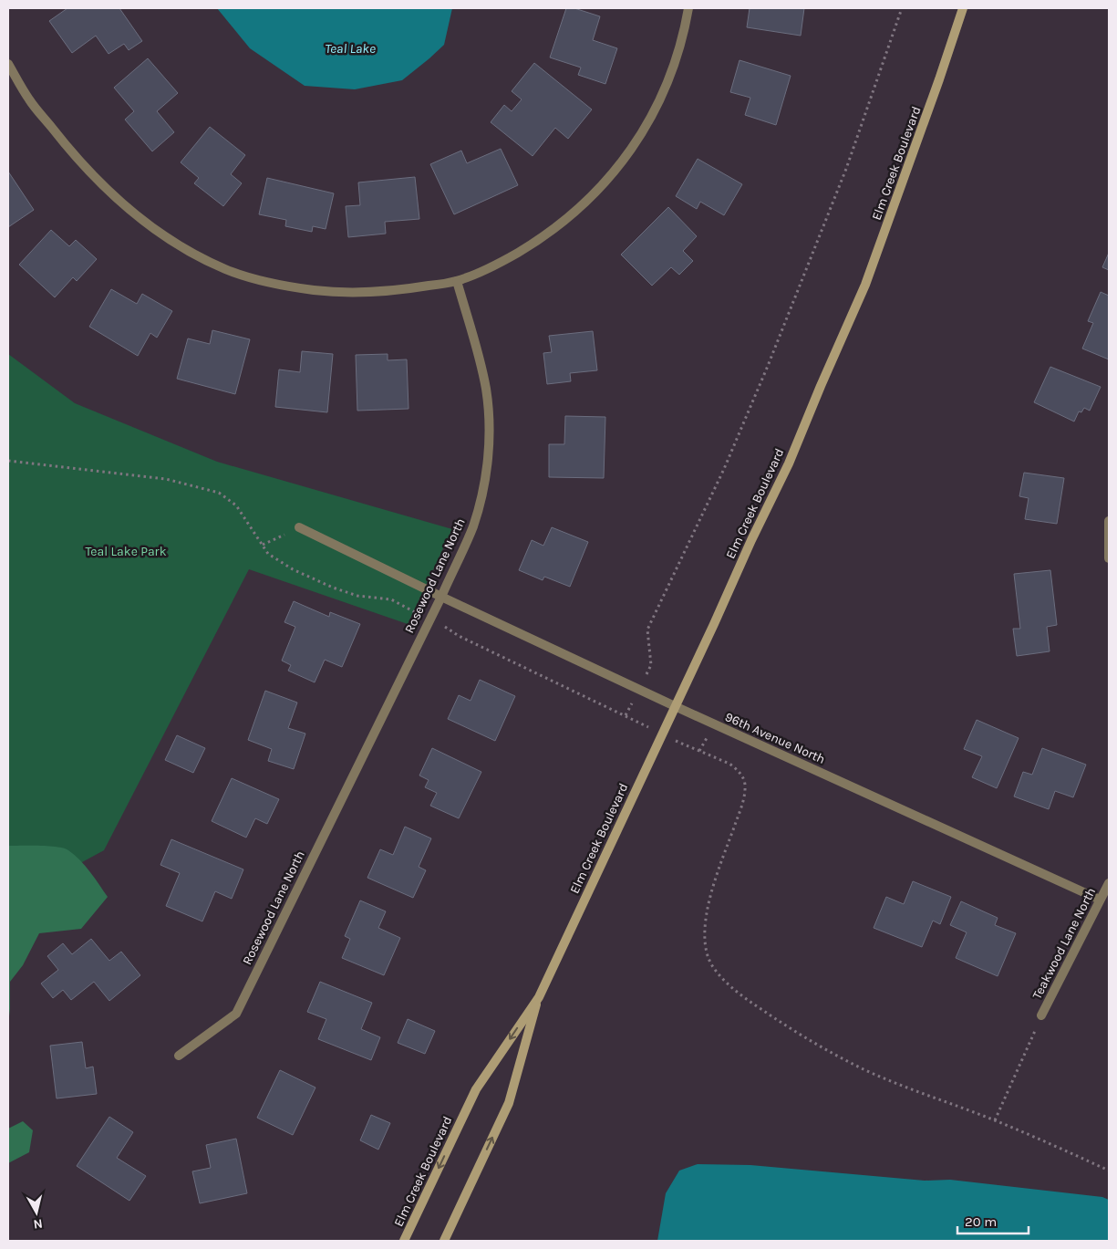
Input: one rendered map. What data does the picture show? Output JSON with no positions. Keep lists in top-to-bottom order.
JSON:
{
  "streets": {
    "main road": ["Elm Creek Boulevard"],
    "street": ["Rosewood Lane North", "96th Avenue North", "Teakwood Lane North"]
  },
  "crossings": [
    ["Elm Creek Boulevard", "96th Avenue North"],
    ["Rosewood Lane North", "96th Avenue North"],
    ["96th Avenue North", "Teakwood Lane North"]
  ],
  "water": ["Teal Lake"],
  "parks": ["Teal Lake Park"],
  "scale_bar": "20 m",
  "north": "bottom"
}
